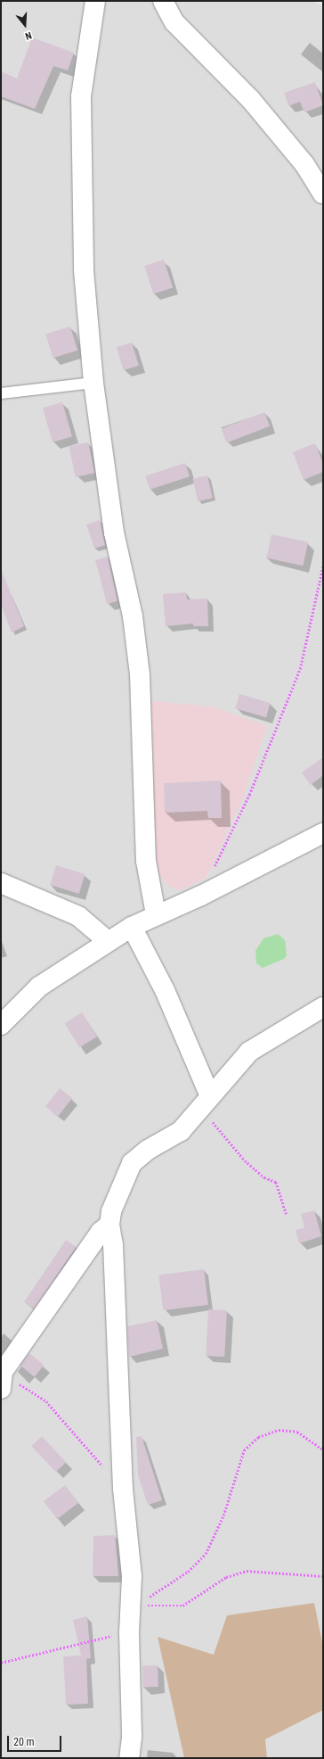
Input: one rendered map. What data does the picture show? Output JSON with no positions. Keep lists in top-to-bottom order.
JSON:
{
  "scale_bar": "20 m",
  "north": "bottom"
}
